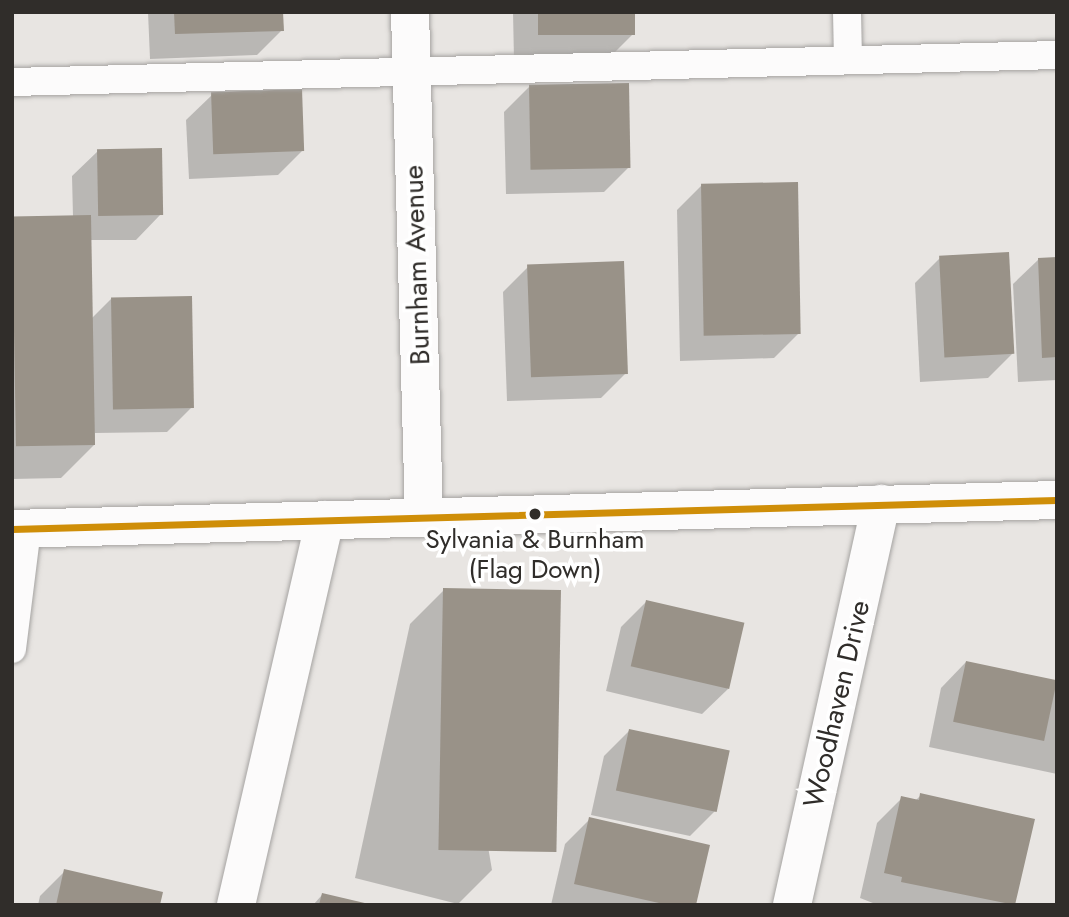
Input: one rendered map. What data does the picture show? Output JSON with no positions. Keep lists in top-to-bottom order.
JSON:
{
  "streets": {
    "street": ["Burnham Avenue", "Woodhaven Drive"]
  },
  "places": ["Sylvania & Burnham (Flag Down)"]
}
